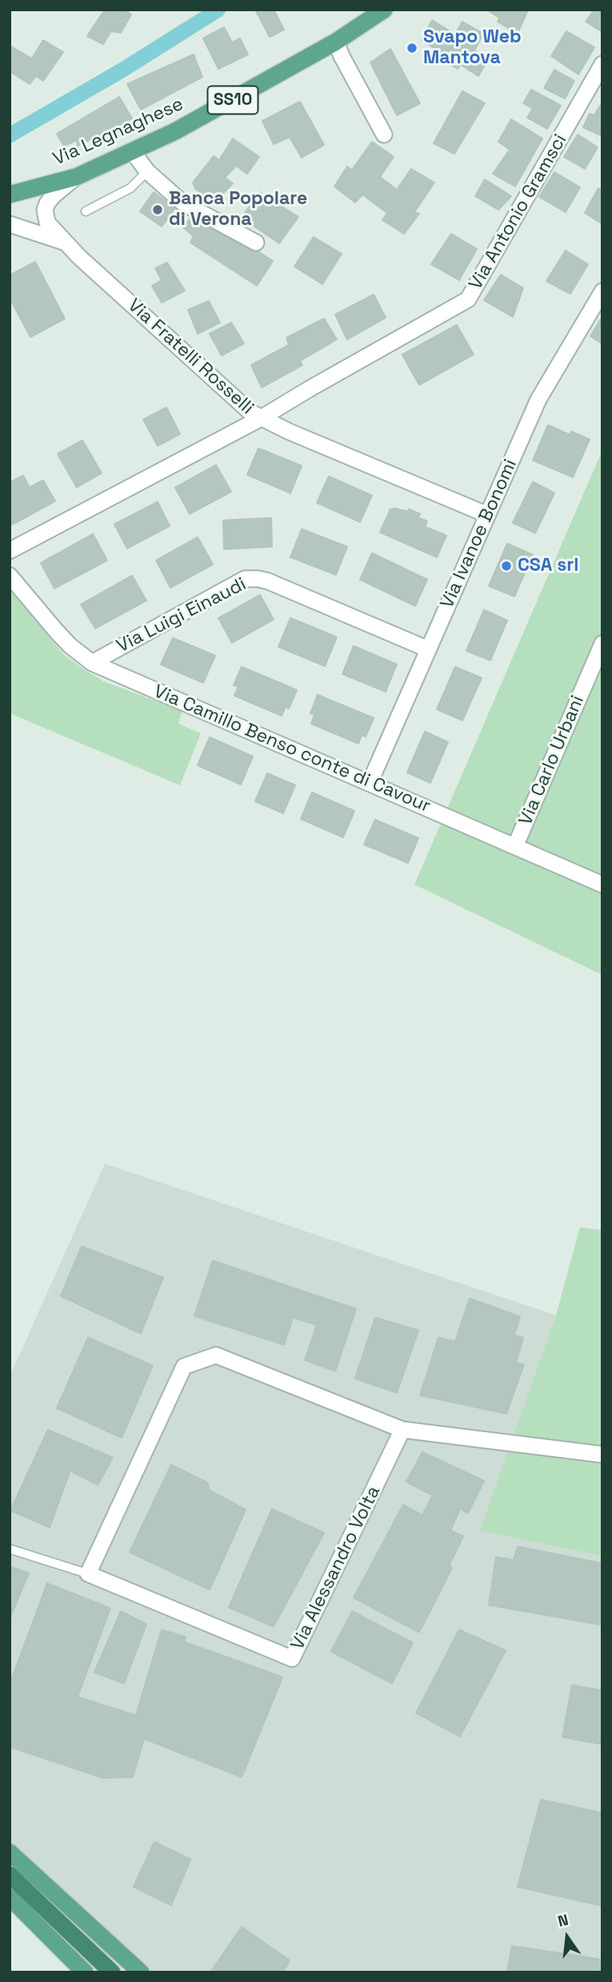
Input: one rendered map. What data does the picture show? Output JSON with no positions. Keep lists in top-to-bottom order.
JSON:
{
  "streets": {
    "main road": ["SS10", "Via Legnaghese"],
    "street": [
      "Via Antonio Gramsci",
      "Via Fratelli Rosselli",
      "Via Ivanoe Bonomi",
      "Via Luigi Einaudi",
      "Via Camillo Benso conte di Cavour",
      "Via Carlo Urbani",
      "Via Alessandro Volta"
    ]
  },
  "crossings": [
    ["Via Legnaghese", "Via Fratelli Rosselli"],
    ["Via Antonio Gramsci", "Via Fratelli Rosselli"],
    ["Via Fratelli Rosselli", "Via Ivanoe Bonomi"],
    ["Via Ivanoe Bonomi", "Via Luigi Einaudi"],
    ["Via Ivanoe Bonomi", "Via Camillo Benso conte di Cavour"],
    ["Via Luigi Einaudi", "Via Camillo Benso conte di Cavour"],
    ["Via Camillo Benso conte di Cavour", "Via Carlo Urbani"]
  ],
  "places": ["Svapo Web Mantova", "Banca Popolare di Verona", "CSA srl"],
  "north": "top"
}
